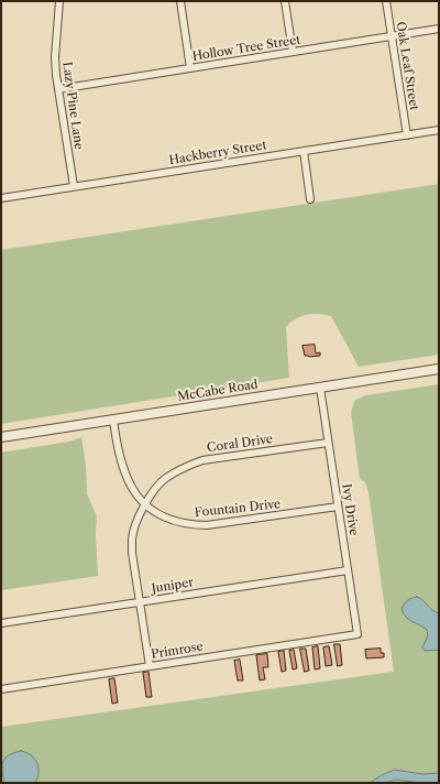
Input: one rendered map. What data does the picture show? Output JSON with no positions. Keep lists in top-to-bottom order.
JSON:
{
  "streets": {
    "street": [
      "Hollow Tree Street",
      "Oak Leaf Street",
      "Lazy Pine Lane",
      "Hackberry Street",
      "McCabe Road",
      "Coral Drive",
      "Fountain Drive",
      "Ivy Drive",
      "Juniper",
      "Primrose"
    ]
  },
  "crossings": [
    ["Hollow Tree Street", "Oak Leaf Street"],
    ["Hollow Tree Street", "Lazy Pine Lane"],
    ["Oak Leaf Street", "Hackberry Street"],
    ["Lazy Pine Lane", "Hackberry Street"],
    ["McCabe Road", "Ivy Drive"],
    ["Coral Drive", "Fountain Drive"],
    ["Coral Drive", "Ivy Drive"],
    ["Coral Drive", "Juniper"],
    ["Coral Drive", "Primrose"],
    ["Fountain Drive", "Ivy Drive"],
    ["Ivy Drive", "Juniper"],
    ["Ivy Drive", "Primrose"]
  ]
}
